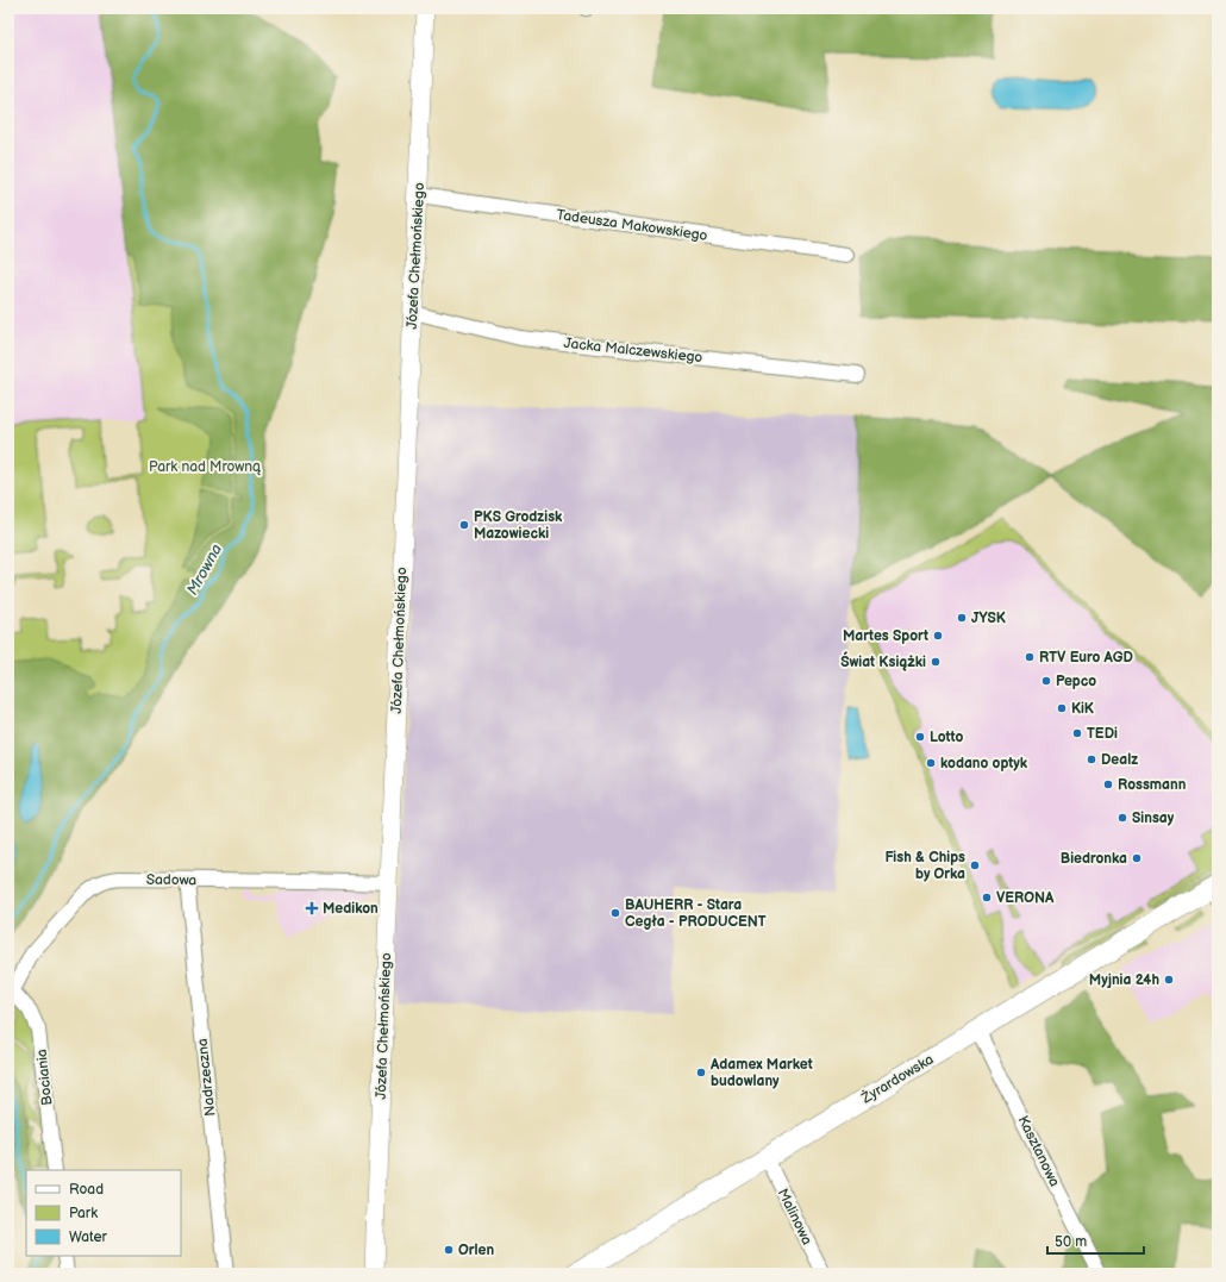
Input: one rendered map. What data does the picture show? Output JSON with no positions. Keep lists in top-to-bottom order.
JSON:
{
  "streets": {
    "main road": ["Żyrardowska"],
    "street": [
      "Tadeusza Makowskiego",
      "Józefa Chełmońskiego",
      "Jacka Malczewskiego",
      "Sadowa",
      "Bociania",
      "Nadrzeczna",
      "Kasztanowa",
      "Malinowa"
    ]
  },
  "crossings": [
    ["Tadeusza Makowskiego", "Józefa Chełmońskiego"],
    ["Józefa Chełmońskiego", "Jacka Malczewskiego"],
    ["Józefa Chełmońskiego", "Sadowa"],
    ["Sadowa", "Bociania"],
    ["Sadowa", "Nadrzeczna"],
    ["Żyrardowska", "Kasztanowa"],
    ["Żyrardowska", "Malinowa"]
  ],
  "water": ["Mrowna"],
  "parks": ["Park nad Mrowną"],
  "places": {
    "other": [
      "PKS Grodzisk Mazowiecki",
      "JYSK",
      "Martes Sport",
      "RTV Euro AGD",
      "Świat Książki",
      "Pepco",
      "KiK",
      "TEDi",
      "Lotto",
      "Dealz",
      "kodano optyk",
      "Rossmann",
      "Sinsay",
      "Biedronka",
      "Fish & Chips by Orka",
      "VERONA",
      "BAUHERR - Stara Cegła - PRODUCENT",
      "Myjnia 24h",
      "Adamex Market budowlany",
      "Orlen"
    ],
    "health": ["Medikon"]
  },
  "legend": ["Road", "Park", "Water"],
  "scale_bar": "50 m"
}
